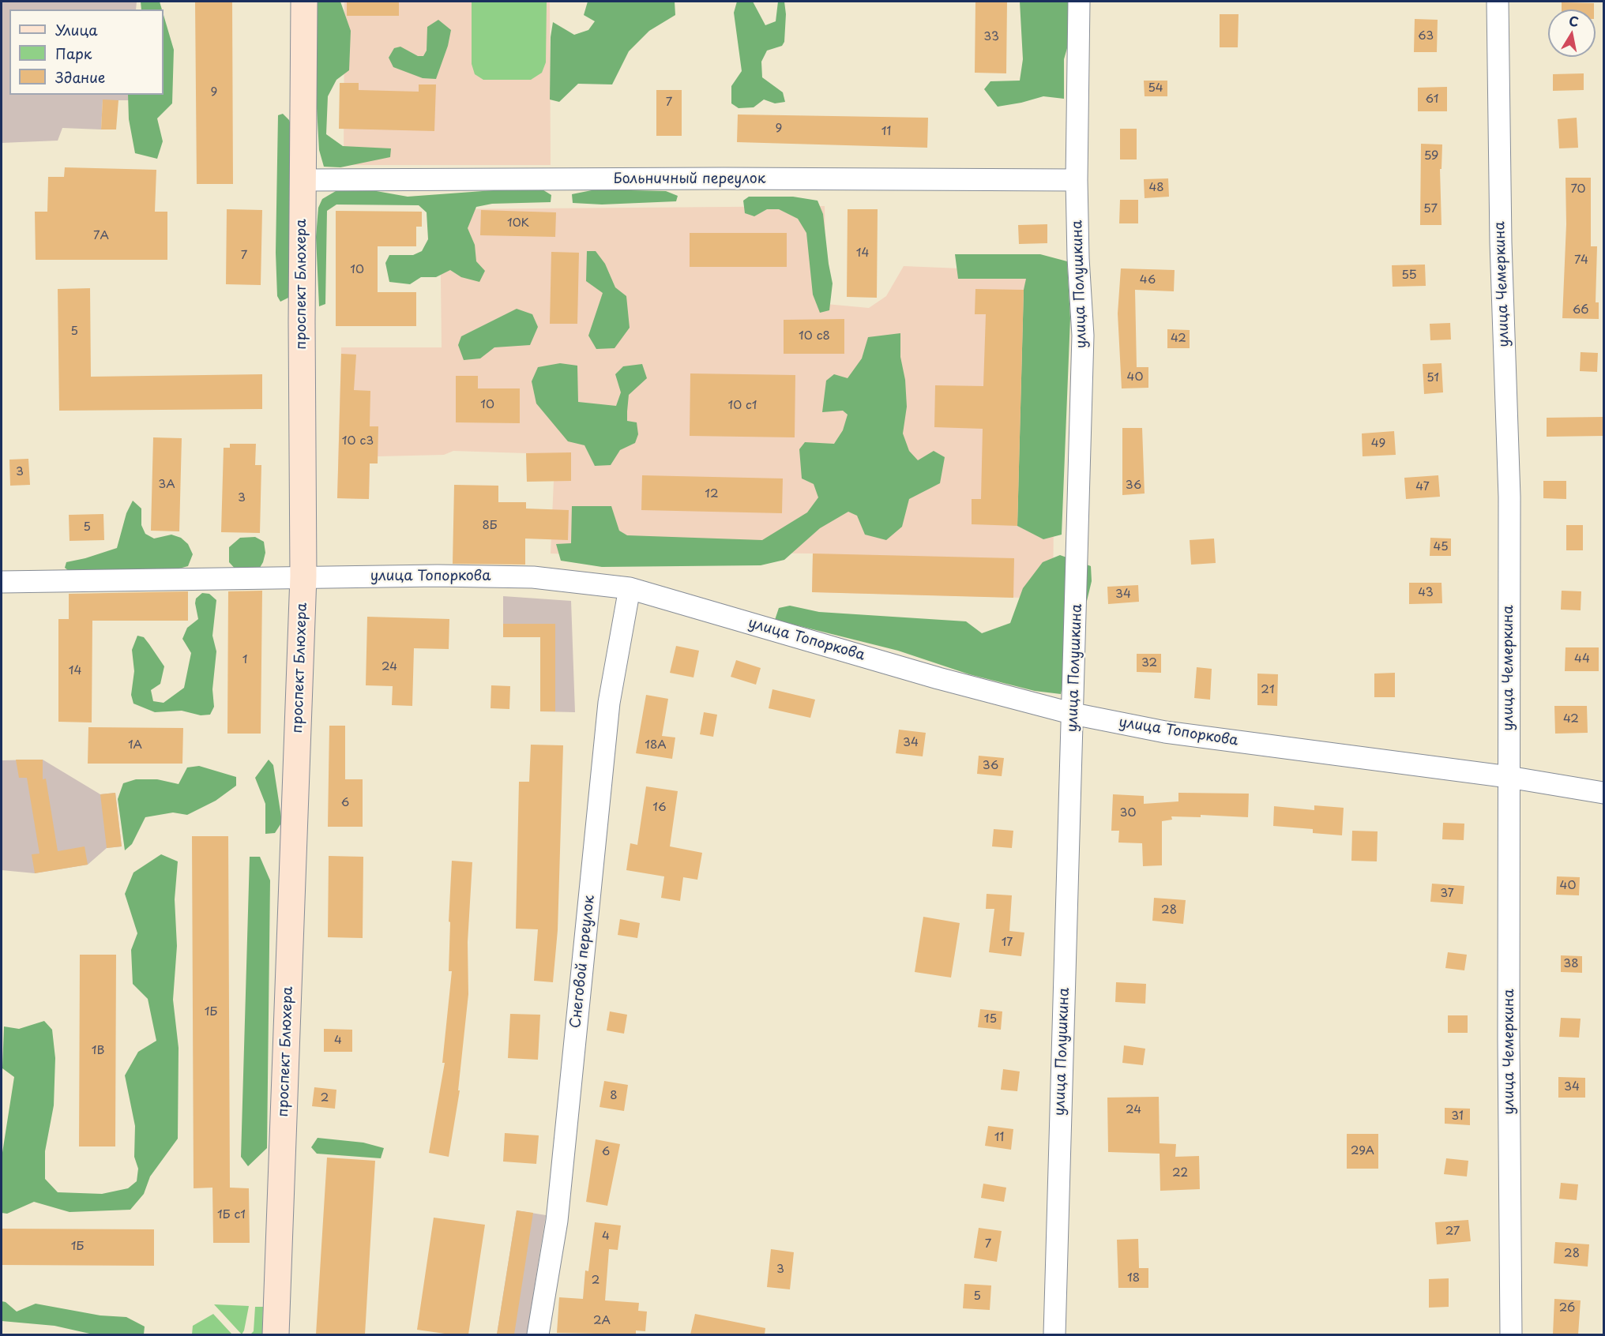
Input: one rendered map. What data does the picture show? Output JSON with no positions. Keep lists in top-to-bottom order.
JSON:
{
  "streets": {
    "main road": ["проспект Блюхера"],
    "street": [
      "Больничный переулок",
      "улица Полушкина",
      "улица Чемеркина",
      "улица Топоркова",
      "Снеговой переулок"
    ]
  },
  "crossings": [
    ["Больничный переулок", "проспект Блюхера"],
    ["Больничный переулок", "улица Полушкина"],
    ["проспект Блюхера", "улица Топоркова"],
    ["улица Полушкина", "улица Топоркова"],
    ["улица Чемеркина", "улица Топоркова"],
    ["улица Топоркова", "Снеговой переулок"]
  ],
  "house_numbers": [
    "63",
    "33",
    "54",
    "9",
    "61",
    "7",
    "9",
    "11",
    "59",
    "48",
    "70",
    "57",
    "10К",
    "7А",
    "14",
    "7",
    "74",
    "10",
    "55",
    "46",
    "66",
    "5",
    "10 с8",
    "42",
    "40",
    "51",
    "10",
    "10 с1",
    "10 с3",
    "49",
    "3",
    "3А",
    "36",
    "47",
    "12",
    "3",
    "8Б",
    "5",
    "45",
    "43",
    "34",
    "44",
    "1",
    "32",
    "24",
    "14",
    "21",
    "42",
    "34",
    "1А",
    "18А",
    "36",
    "6",
    "16",
    "30",
    "40",
    "37",
    "28",
    "17",
    "38",
    "1Б",
    "15",
    "4",
    "1В",
    "34",
    "8",
    "2",
    "24",
    "31",
    "11",
    "29А",
    "6",
    "22",
    "1Б с1",
    "27",
    "4",
    "7",
    "1Б",
    "28",
    "3",
    "18",
    "2",
    "5",
    "26",
    "2А"
  ],
  "legend": ["Улица", "Парк", "Здание"],
  "north": "top"
}
